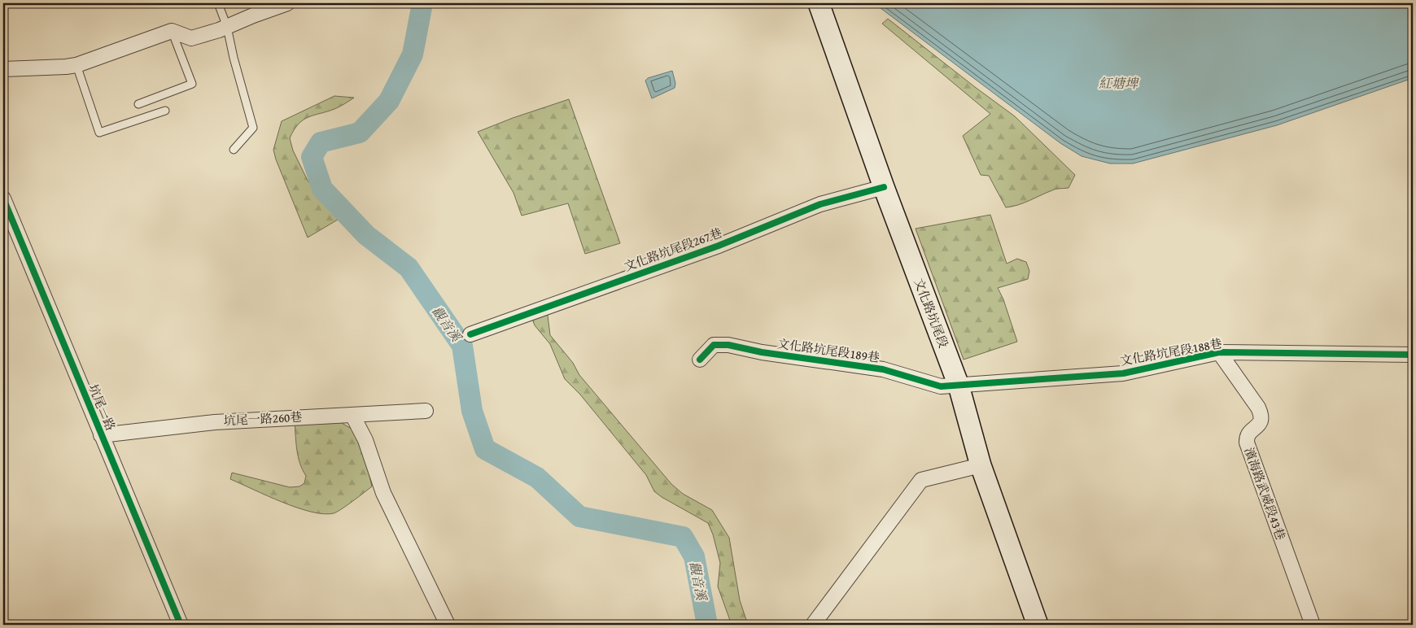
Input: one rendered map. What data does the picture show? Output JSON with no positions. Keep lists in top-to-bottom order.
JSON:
{
  "streets": {
    "main road": ["文化路坑尾段"],
    "street": [
      "文化路坑尾段267巷",
      "文化路坑尾段189巷",
      "文化路坑尾段188巷",
      "坑尾一路",
      "坑尾一路260巷",
      "濱海路武威段43巷"
    ]
  },
  "crossings": [
    ["文化路坑尾段267巷", "文化路坑尾段"],
    ["文化路坑尾段", "文化路坑尾段189巷"],
    ["文化路坑尾段", "文化路坑尾段188巷"],
    ["文化路坑尾段189巷", "文化路坑尾段188巷"],
    ["文化路坑尾段188巷", "濱海路武威段43巷"],
    ["坑尾一路", "坑尾一路260巷"]
  ],
  "water": ["紅塘埤", "觀音溪"]
}
